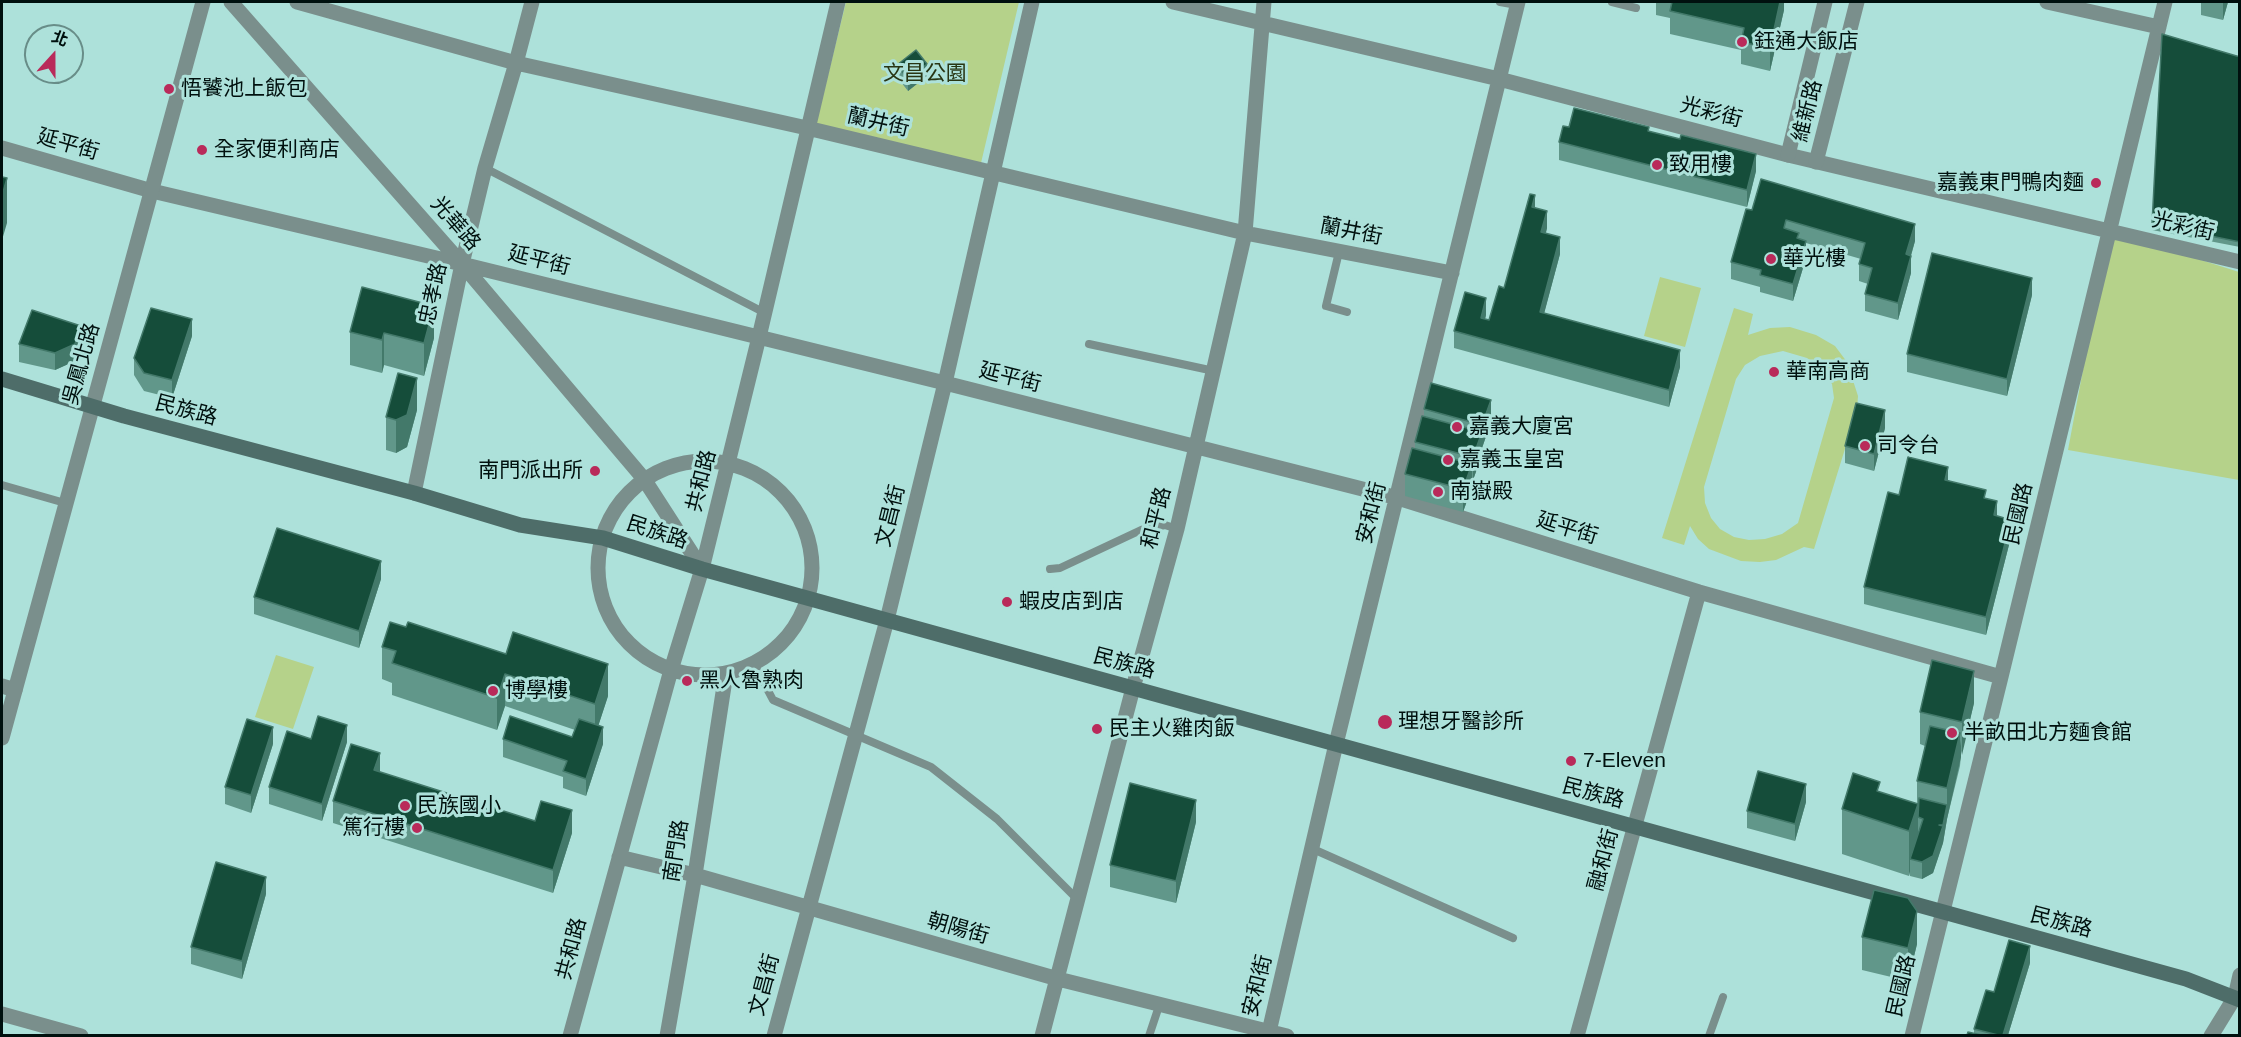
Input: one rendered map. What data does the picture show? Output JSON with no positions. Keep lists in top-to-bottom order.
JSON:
{
  "streets": {
    "main road": ["民族路"],
    "street": [
      "維新路",
      "光彩街",
      "蘭井街",
      "延平街",
      "光華路",
      "忠孝路",
      "吳鳳北路",
      "共和路",
      "安和街",
      "民國路",
      "文昌街",
      "和平路",
      "南門路",
      "融和街",
      "朝陽街"
    ]
  },
  "crossings": [
    ["維新路", "光彩街"],
    ["光彩街", "安和街"],
    ["光彩街", "民國路"],
    ["光彩街", "和平路"],
    ["蘭井街", "忠孝路"],
    ["蘭井街", "共和路"],
    ["蘭井街", "安和街"],
    ["蘭井街", "文昌街"],
    ["蘭井街", "和平路"],
    ["延平街", "光華路"],
    ["延平街", "忠孝路"],
    ["延平街", "吳鳳北路"],
    ["延平街", "共和路"],
    ["延平街", "安和街"],
    ["延平街", "民國路"],
    ["延平街", "文昌街"],
    ["延平街", "和平路"],
    ["延平街", "融和街"],
    ["光華路", "忠孝路"],
    ["光華路", "民族路"],
    ["光華路", "共和路"],
    ["忠孝路", "民族路"],
    ["吳鳳北路", "民族路"],
    ["民族路", "共和路"],
    ["民族路", "安和街"],
    ["民族路", "民國路"],
    ["民族路", "文昌街"],
    ["民族路", "和平路"],
    ["民族路", "融和街"],
    ["共和路", "朝陽街"],
    ["安和街", "朝陽街"],
    ["文昌街", "朝陽街"],
    ["和平路", "朝陽街"],
    ["南門路", "朝陽街"]
  ],
  "parks": ["文昌公園"],
  "places": [
    "鈺通大飯店",
    "悟饕池上飯包",
    "全家便利商店",
    "致用樓",
    "嘉義東門鴨肉麵",
    "華光樓",
    "華南高商",
    "嘉義大廈宮",
    "司令台",
    "嘉義玉皇宮",
    "南門派出所",
    "南嶽殿",
    "蝦皮店到店",
    "黑人魯熟肉",
    "博學樓",
    "理想牙醫診所",
    "民主火雞肉飯",
    "半畝田北方麵食館",
    "7-Eleven",
    "民族國小",
    "篤行樓"
  ],
  "north": "top"
}
